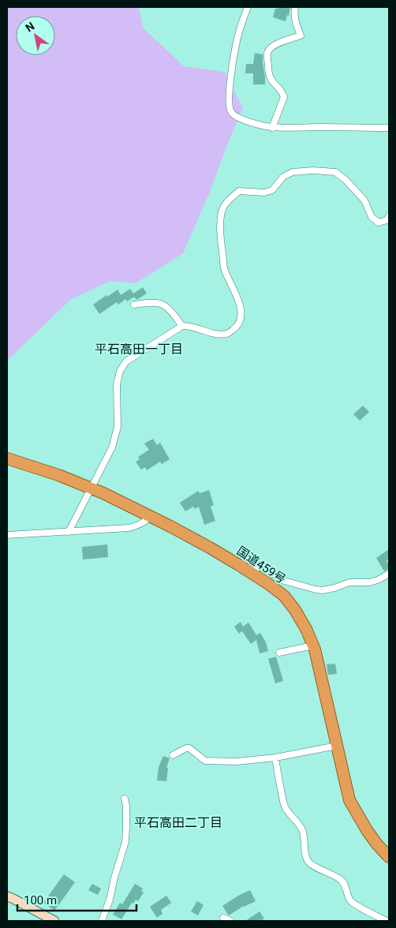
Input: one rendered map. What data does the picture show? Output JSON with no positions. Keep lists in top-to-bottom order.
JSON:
{
  "streets": {
    "highway": ["国道459号"]
  },
  "districts": ["平石高田一丁目", "平石高田二丁目"],
  "scale_bar": "100 m",
  "north": "top left"
}
